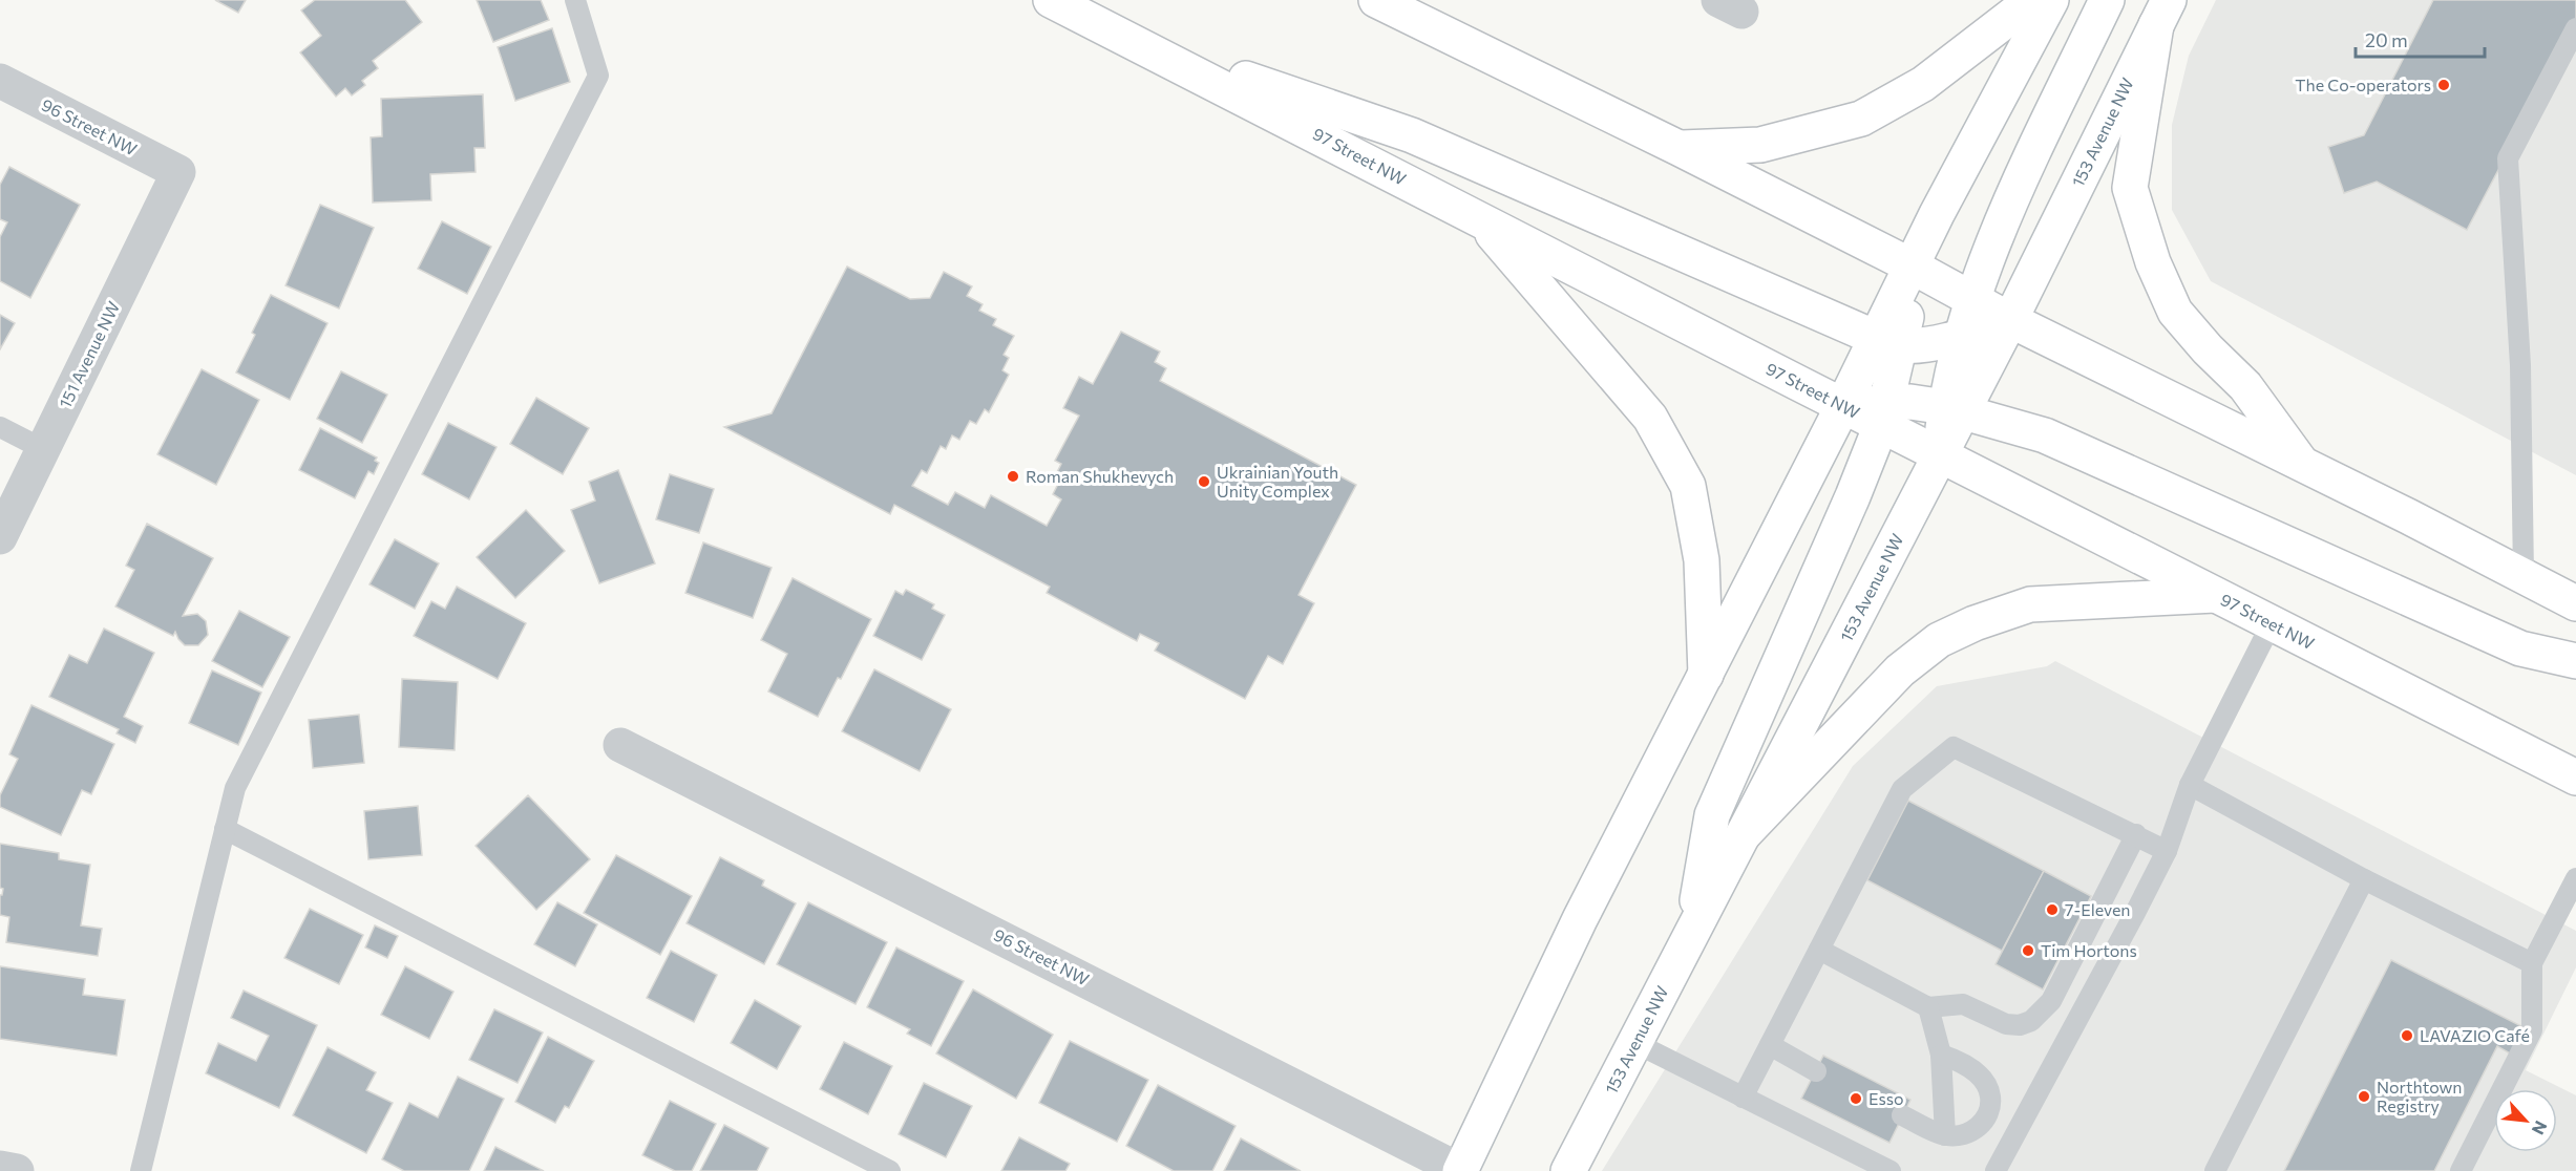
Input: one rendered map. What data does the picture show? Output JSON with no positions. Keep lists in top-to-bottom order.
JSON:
{
  "streets": {
    "main road": ["153 Avenue NW", "97 Street NW"],
    "street": ["96 Street NW", "151 Avenue NW"]
  },
  "crossings": [
    ["96 Street NW", "151 Avenue NW"],
    ["153 Avenue NW", "97 Street NW"]
  ],
  "places": [
    "The Co-operators",
    "Roman Shukhevych",
    "Ukrainian Youth Unity Complex",
    "7-Eleven",
    "Tim Hortons",
    "LAVAZIO Café",
    "Northtown Registry",
    "Esso"
  ],
  "scale_bar": "20 m",
  "north": "bottom right"
}
